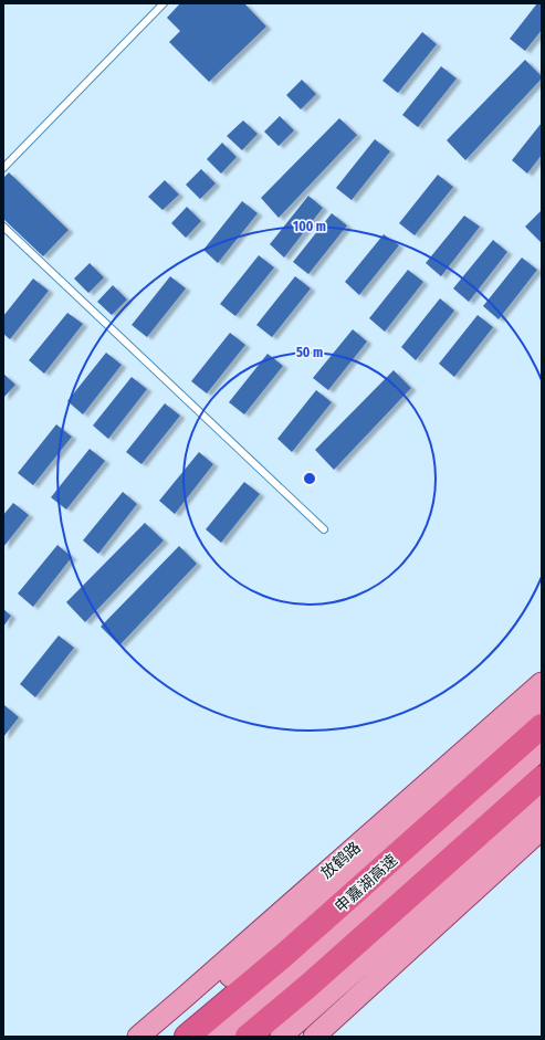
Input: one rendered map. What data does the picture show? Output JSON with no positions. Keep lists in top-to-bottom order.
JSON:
{
  "streets": {
    "highway": ["申嘉湖高速"],
    "main road": ["放鹤路"]
  },
  "rings": ["100 m", "50 m"]
}
